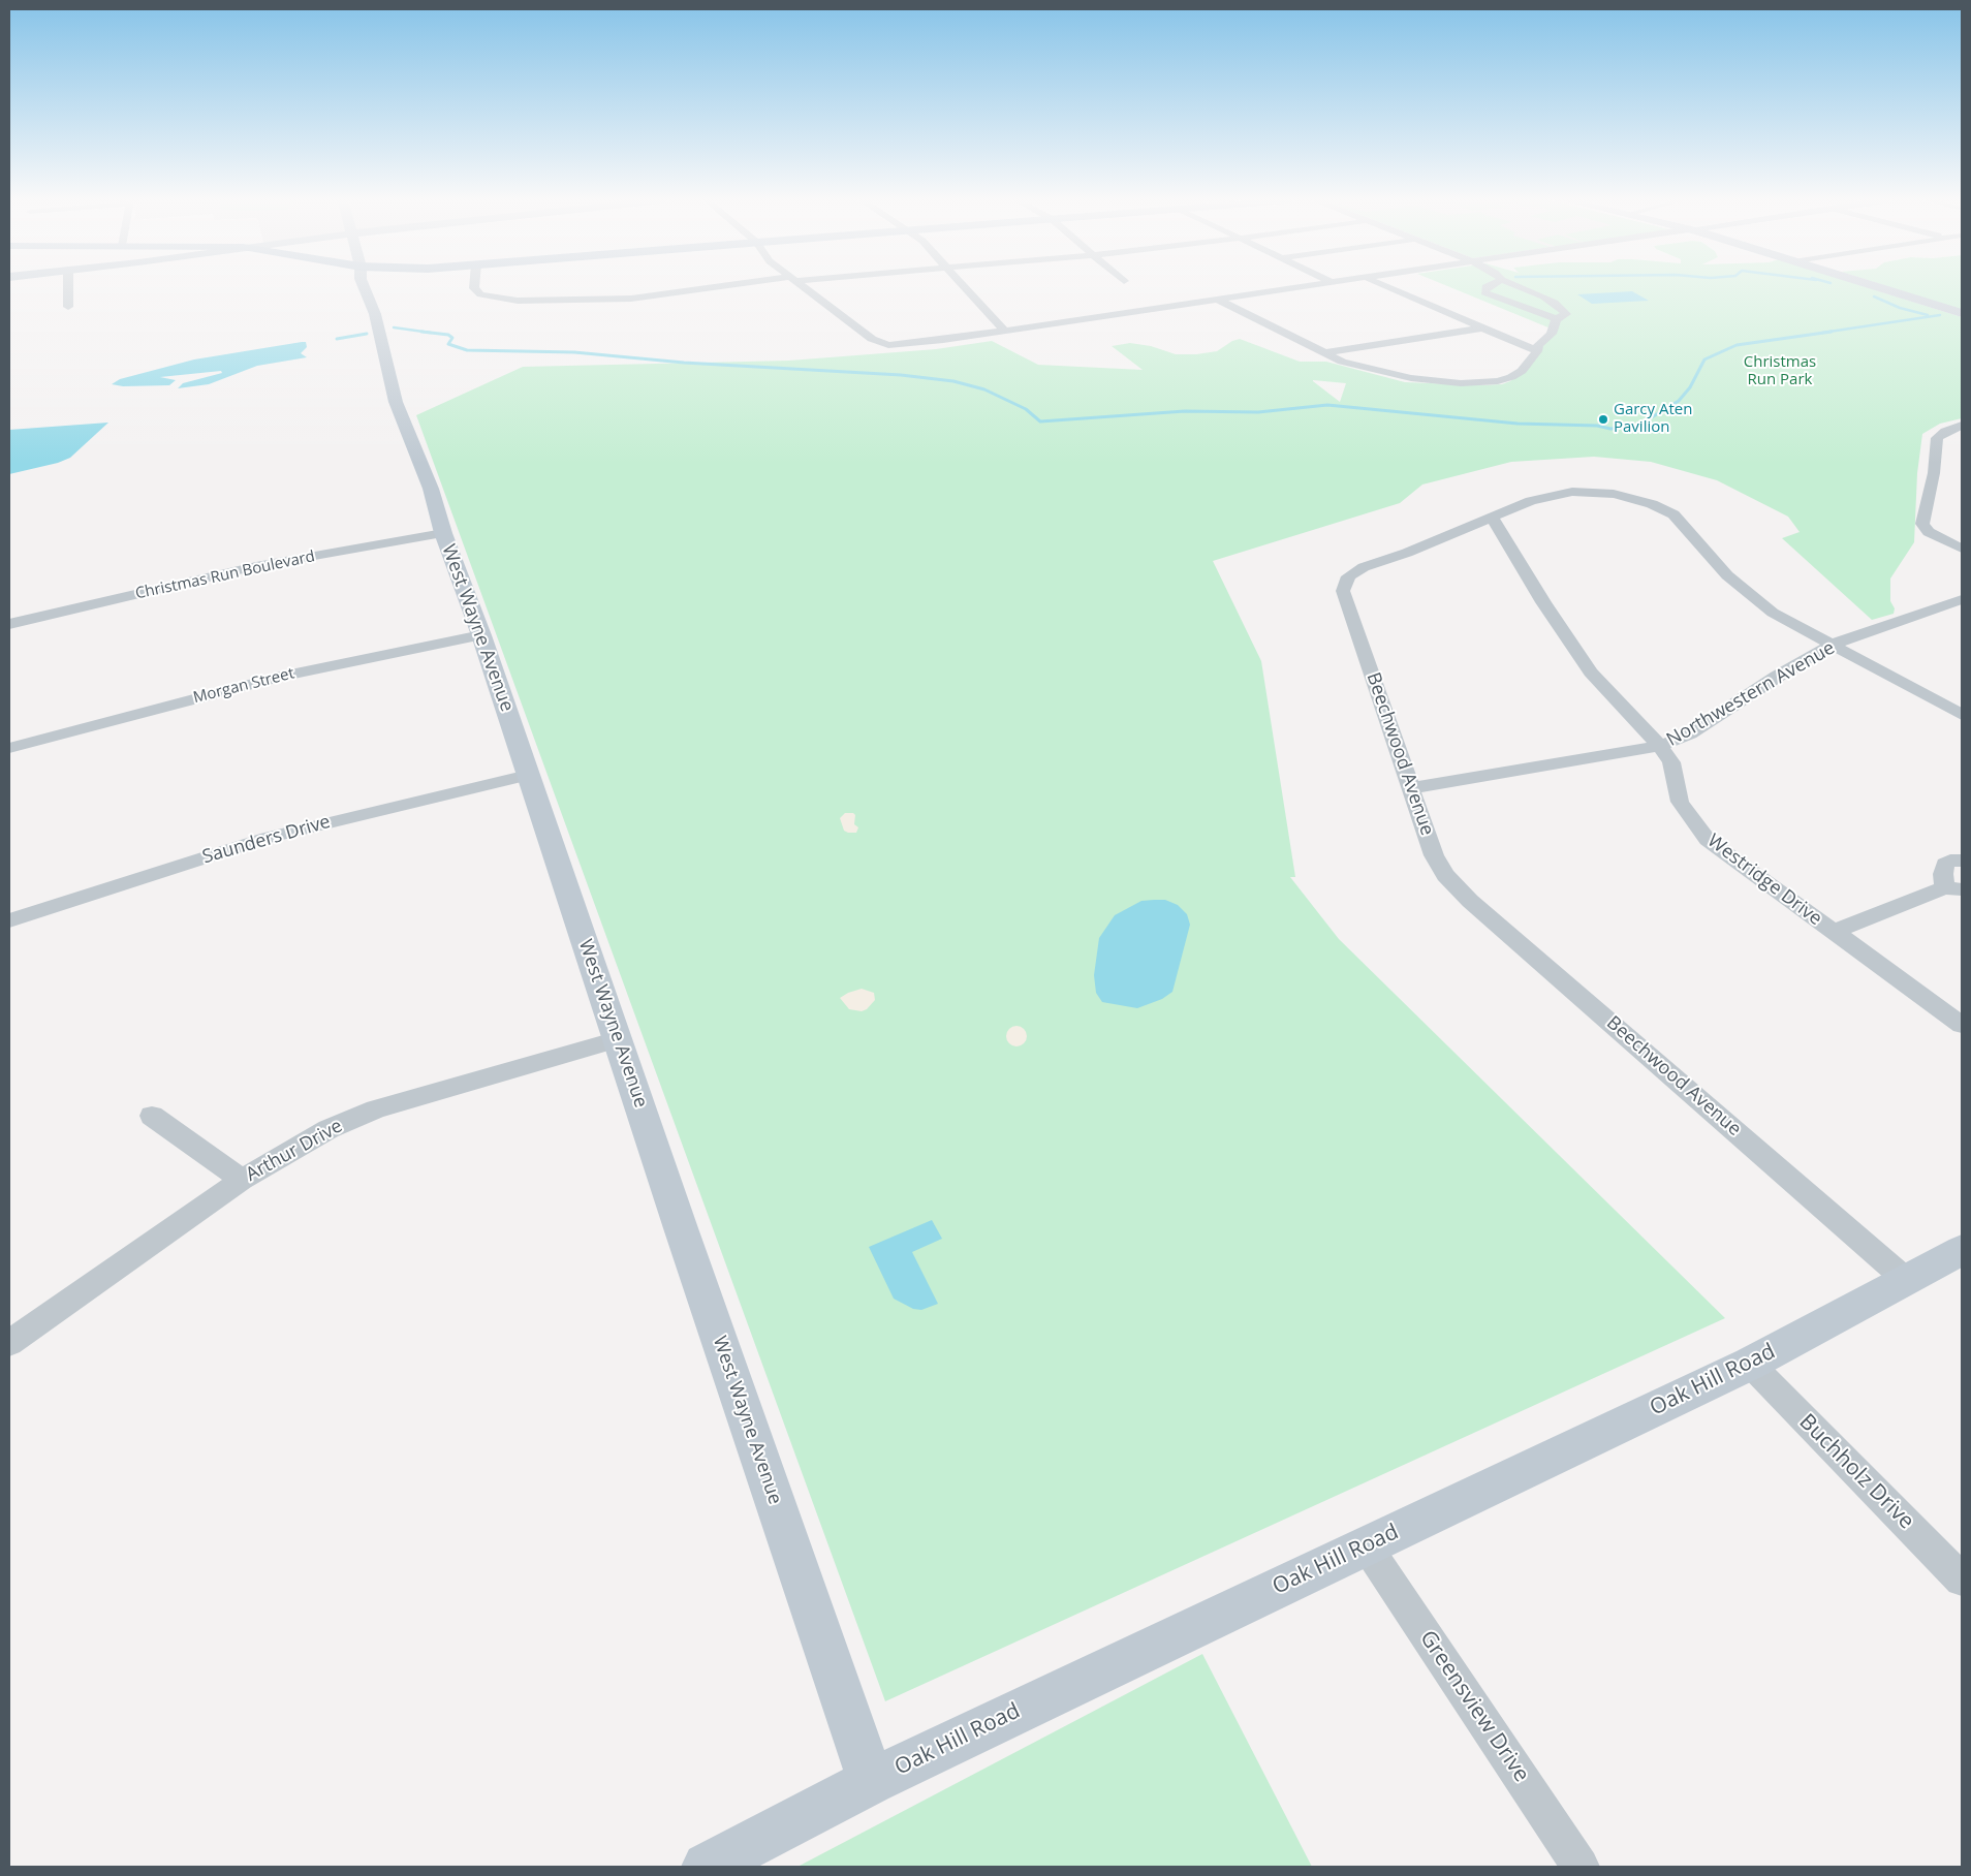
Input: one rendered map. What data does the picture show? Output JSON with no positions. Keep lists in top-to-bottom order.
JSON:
{
  "streets": {
    "street": [
      "Christmas Run Boulevard",
      "West Wayne Avenue",
      "Morgan Street",
      "Northwestern Avenue",
      "Beechwood Avenue",
      "Saunders Drive",
      "Westridge Drive",
      "Arthur Drive",
      "Oak Hill Road",
      "Buchholz Drive",
      "Greensview Drive"
    ]
  },
  "crossings": [
    ["Christmas Run Boulevard", "West Wayne Avenue"],
    ["West Wayne Avenue", "Morgan Street"],
    ["West Wayne Avenue", "Saunders Drive"],
    ["West Wayne Avenue", "Arthur Drive"],
    ["West Wayne Avenue", "Oak Hill Road"],
    ["Northwestern Avenue", "Beechwood Avenue"],
    ["Northwestern Avenue", "Westridge Drive"],
    ["Beechwood Avenue", "Westridge Drive"],
    ["Beechwood Avenue", "Oak Hill Road"],
    ["Oak Hill Road", "Buchholz Drive"],
    ["Oak Hill Road", "Greensview Drive"]
  ],
  "parks": ["Christmas Run Park"],
  "places": ["Garcy Aten Pavilion"]
}
